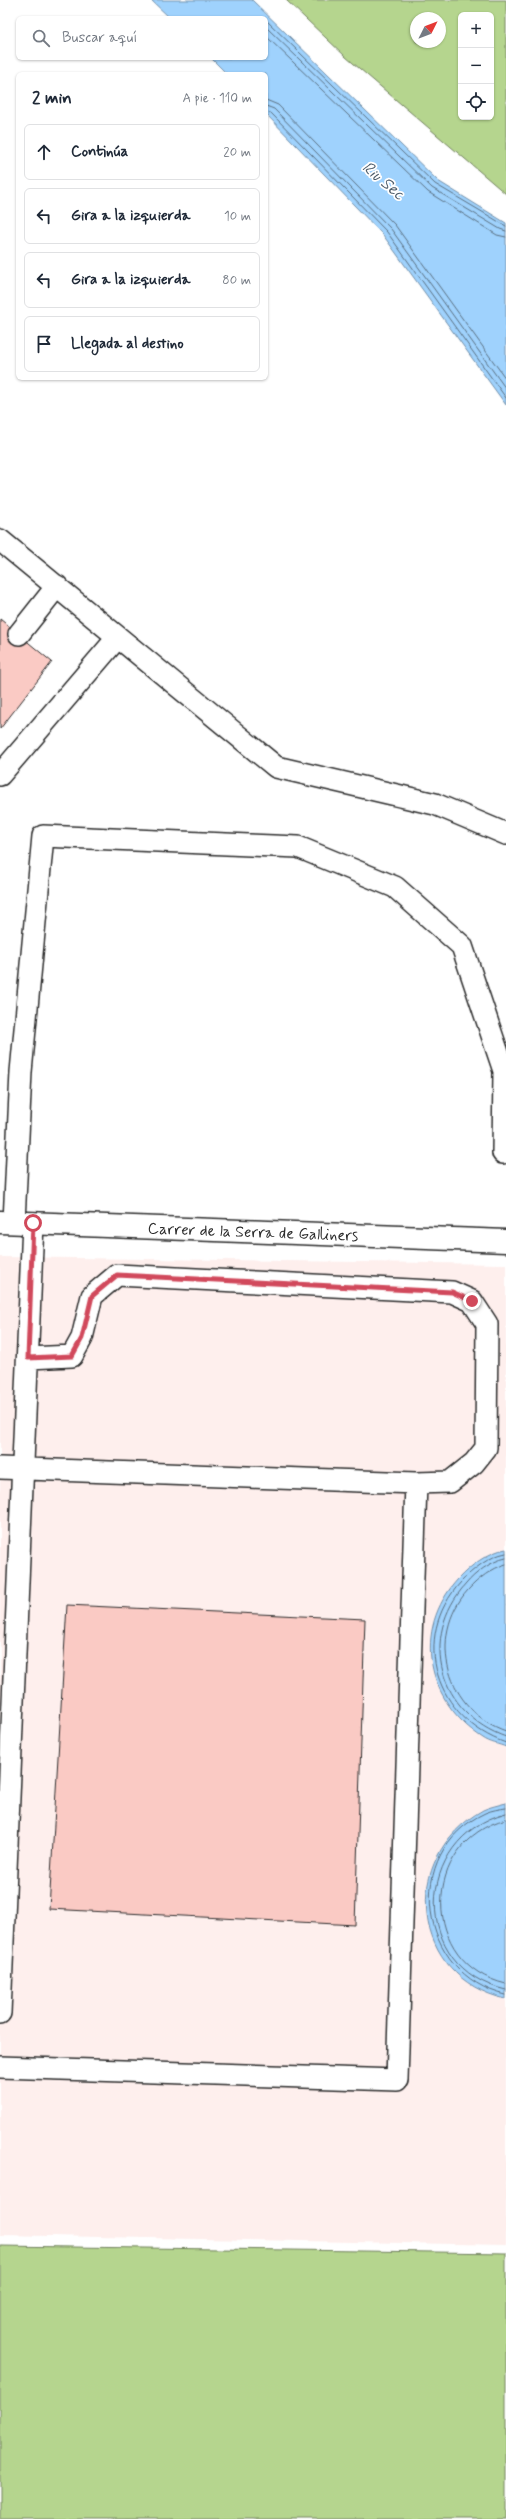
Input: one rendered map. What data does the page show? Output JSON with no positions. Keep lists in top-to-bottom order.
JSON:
{
  "streets": {
    "street": ["Carrer de la Serra de Galliners"]
  },
  "water": ["Riu Sec"],
  "north": "top right",
  "page": {
    "map_buttons": ["+", "−"],
    "search": "Buscar aquí",
    "heading": ["2 min", "A pie · 110 m"],
    "list": [
      ["Continúa", "20 m"],
      ["Gira a la izquierda", "10 m"],
      ["Gira a la izquierda", "80 m"],
      "Llegada al destino"
    ]
  }
}
